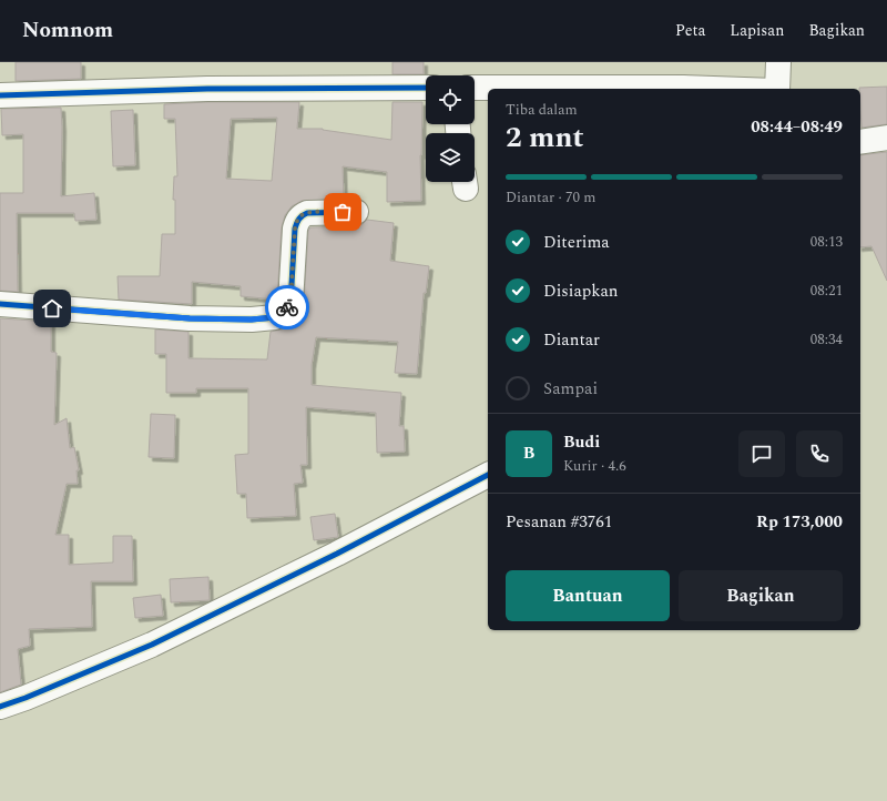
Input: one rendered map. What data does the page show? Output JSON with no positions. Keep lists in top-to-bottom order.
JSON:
{
  "page": {
    "header": "Nomnom",
    "nav": ["Peta", "Lapisan", "Bagikan"],
    "heading": ["2 mnt", "Tiba dalam", "08:44–08:49"],
    "panel": [
      "Budi",
      "Kurir · 4.6",
      "Pesanan #3761",
      "Rp 173,000"
    ],
    "bar": "Diantar · 70 m",
    "list": [
      ["Diterima", "08:13"],
      ["Disiapkan", "08:21"],
      ["Diantar", "08:34"],
      "Sampai"
    ],
    "round": "B",
    "buttons": ["Bantuan", "Bagikan"]
  }
}
